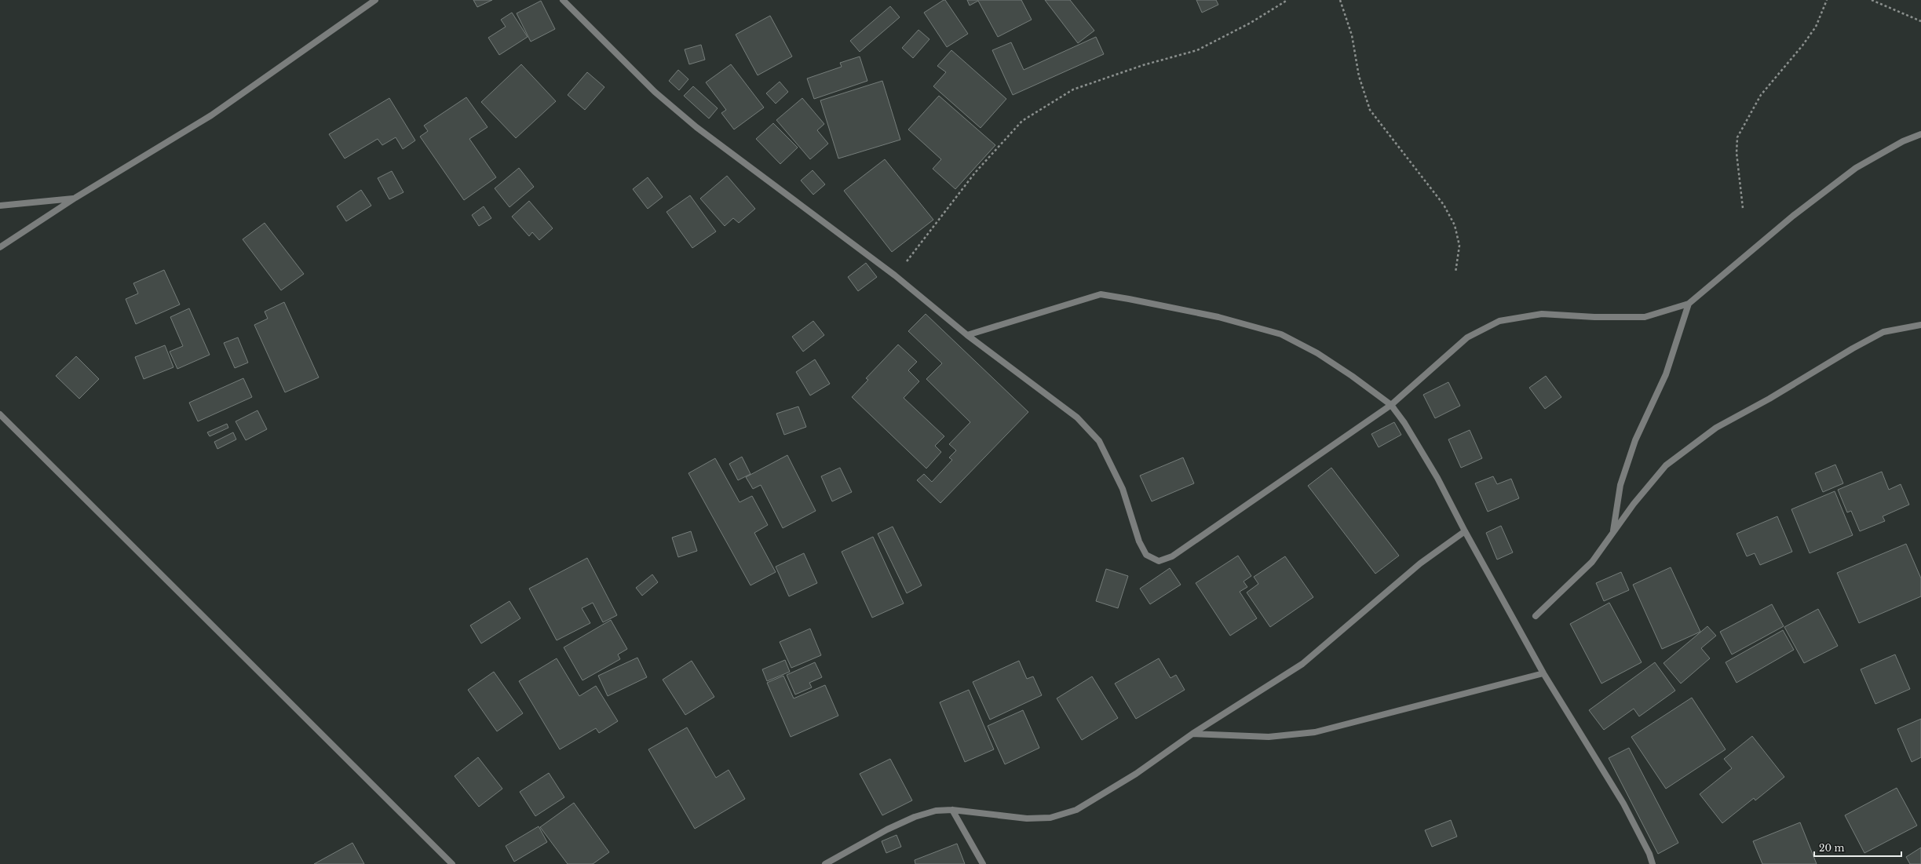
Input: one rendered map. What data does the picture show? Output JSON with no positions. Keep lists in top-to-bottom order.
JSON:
{
  "scale_bar": "20 m"
}
